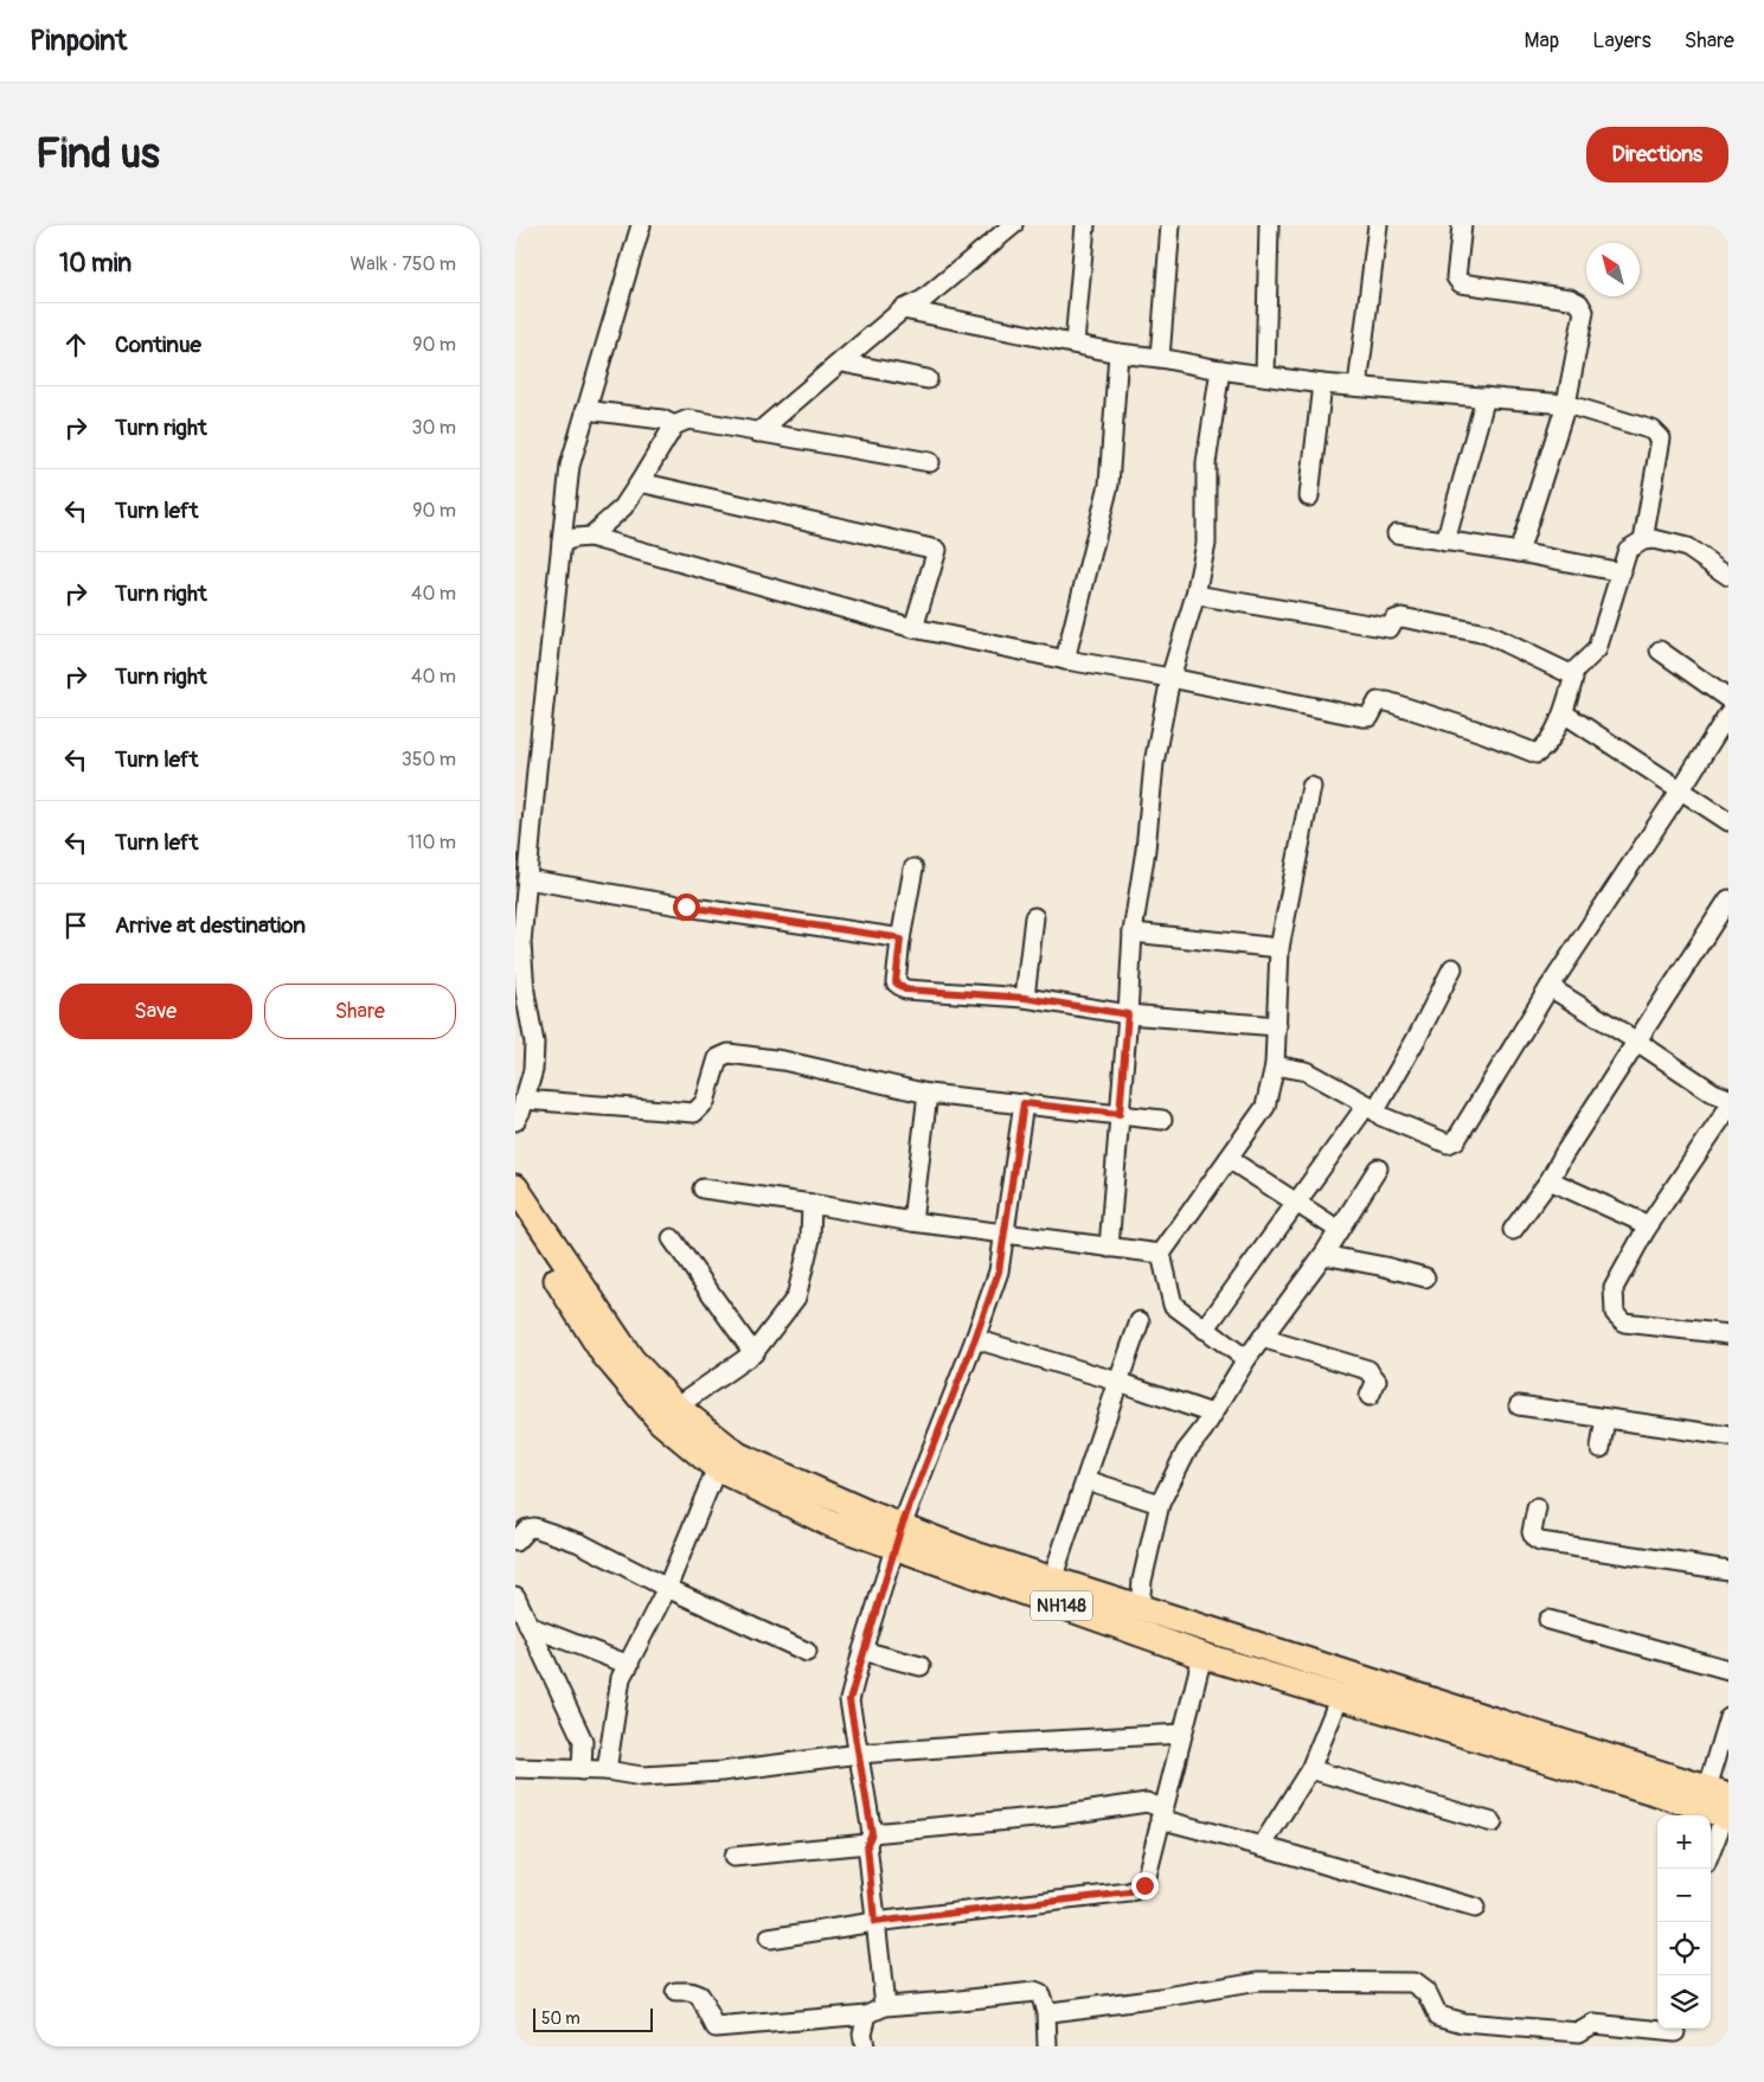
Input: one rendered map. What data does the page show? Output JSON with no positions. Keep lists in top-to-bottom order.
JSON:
{
  "streets": {
    "highway": ["NH148"]
  },
  "scale_bar": "50 m",
  "north": "top left",
  "page": {
    "header": "Pinpoint",
    "nav": ["Map", "Layers", "Share"],
    "buttons": [
      "Directions",
      ["Save", "Share"]
    ],
    "title": "Find us",
    "heading": ["10 min", "Walk · 750 m"],
    "list": [
      ["Continue", "90 m"],
      ["Turn right", "30 m"],
      ["Turn left", "90 m"],
      ["Turn right", "40 m"],
      ["Turn right", "40 m"],
      ["Turn left", "350 m"],
      ["Turn left", "110 m"],
      "Arrive at destination"
    ],
    "map_buttons": ["+", "−"],
    "scale": "50 m"
  }
}
